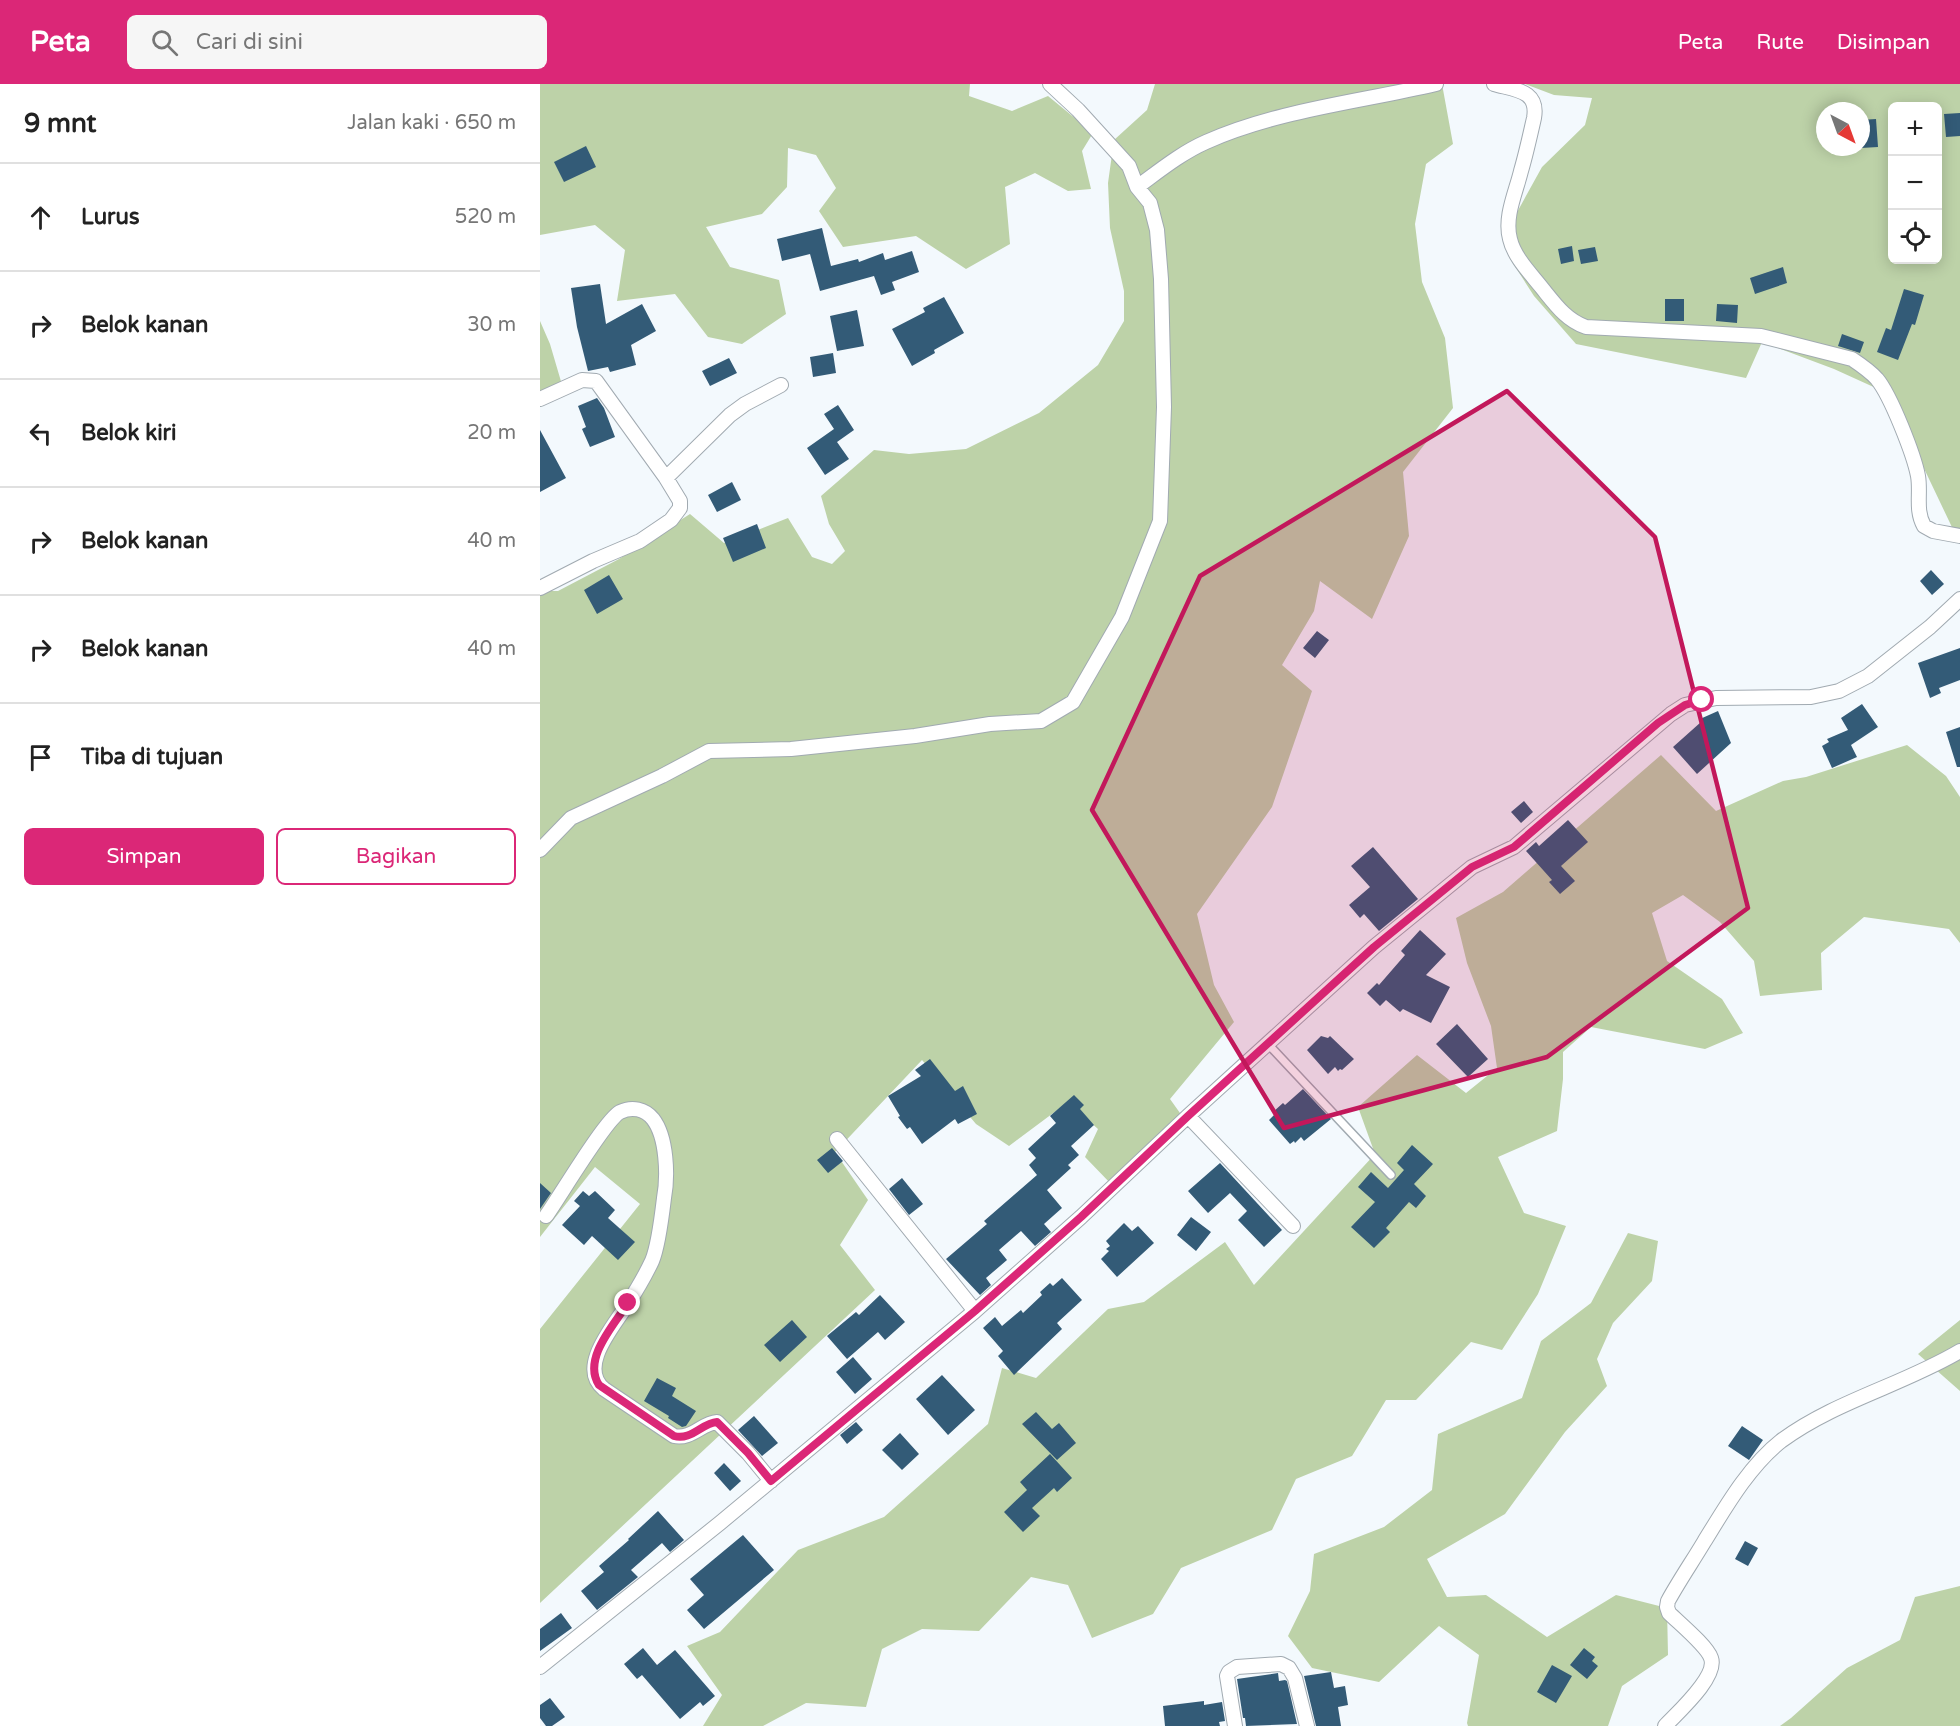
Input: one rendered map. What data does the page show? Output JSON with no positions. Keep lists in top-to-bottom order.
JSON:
{
  "north": "bottom right",
  "page": {
    "header": "Peta",
    "search": "Cari di sini",
    "nav": ["Peta", "Rute", "Disimpan"],
    "heading": ["9 mnt", "Jalan kaki · 650 m"],
    "map_buttons": ["+", "−"],
    "list": [
      ["Lurus", "520 m"],
      ["Belok kanan", "30 m"],
      ["Belok kiri", "20 m"],
      ["Belok kanan", "40 m"],
      ["Belok kanan", "40 m"],
      "Tiba di tujuan"
    ],
    "buttons": ["Simpan", "Bagikan"]
  }
}
